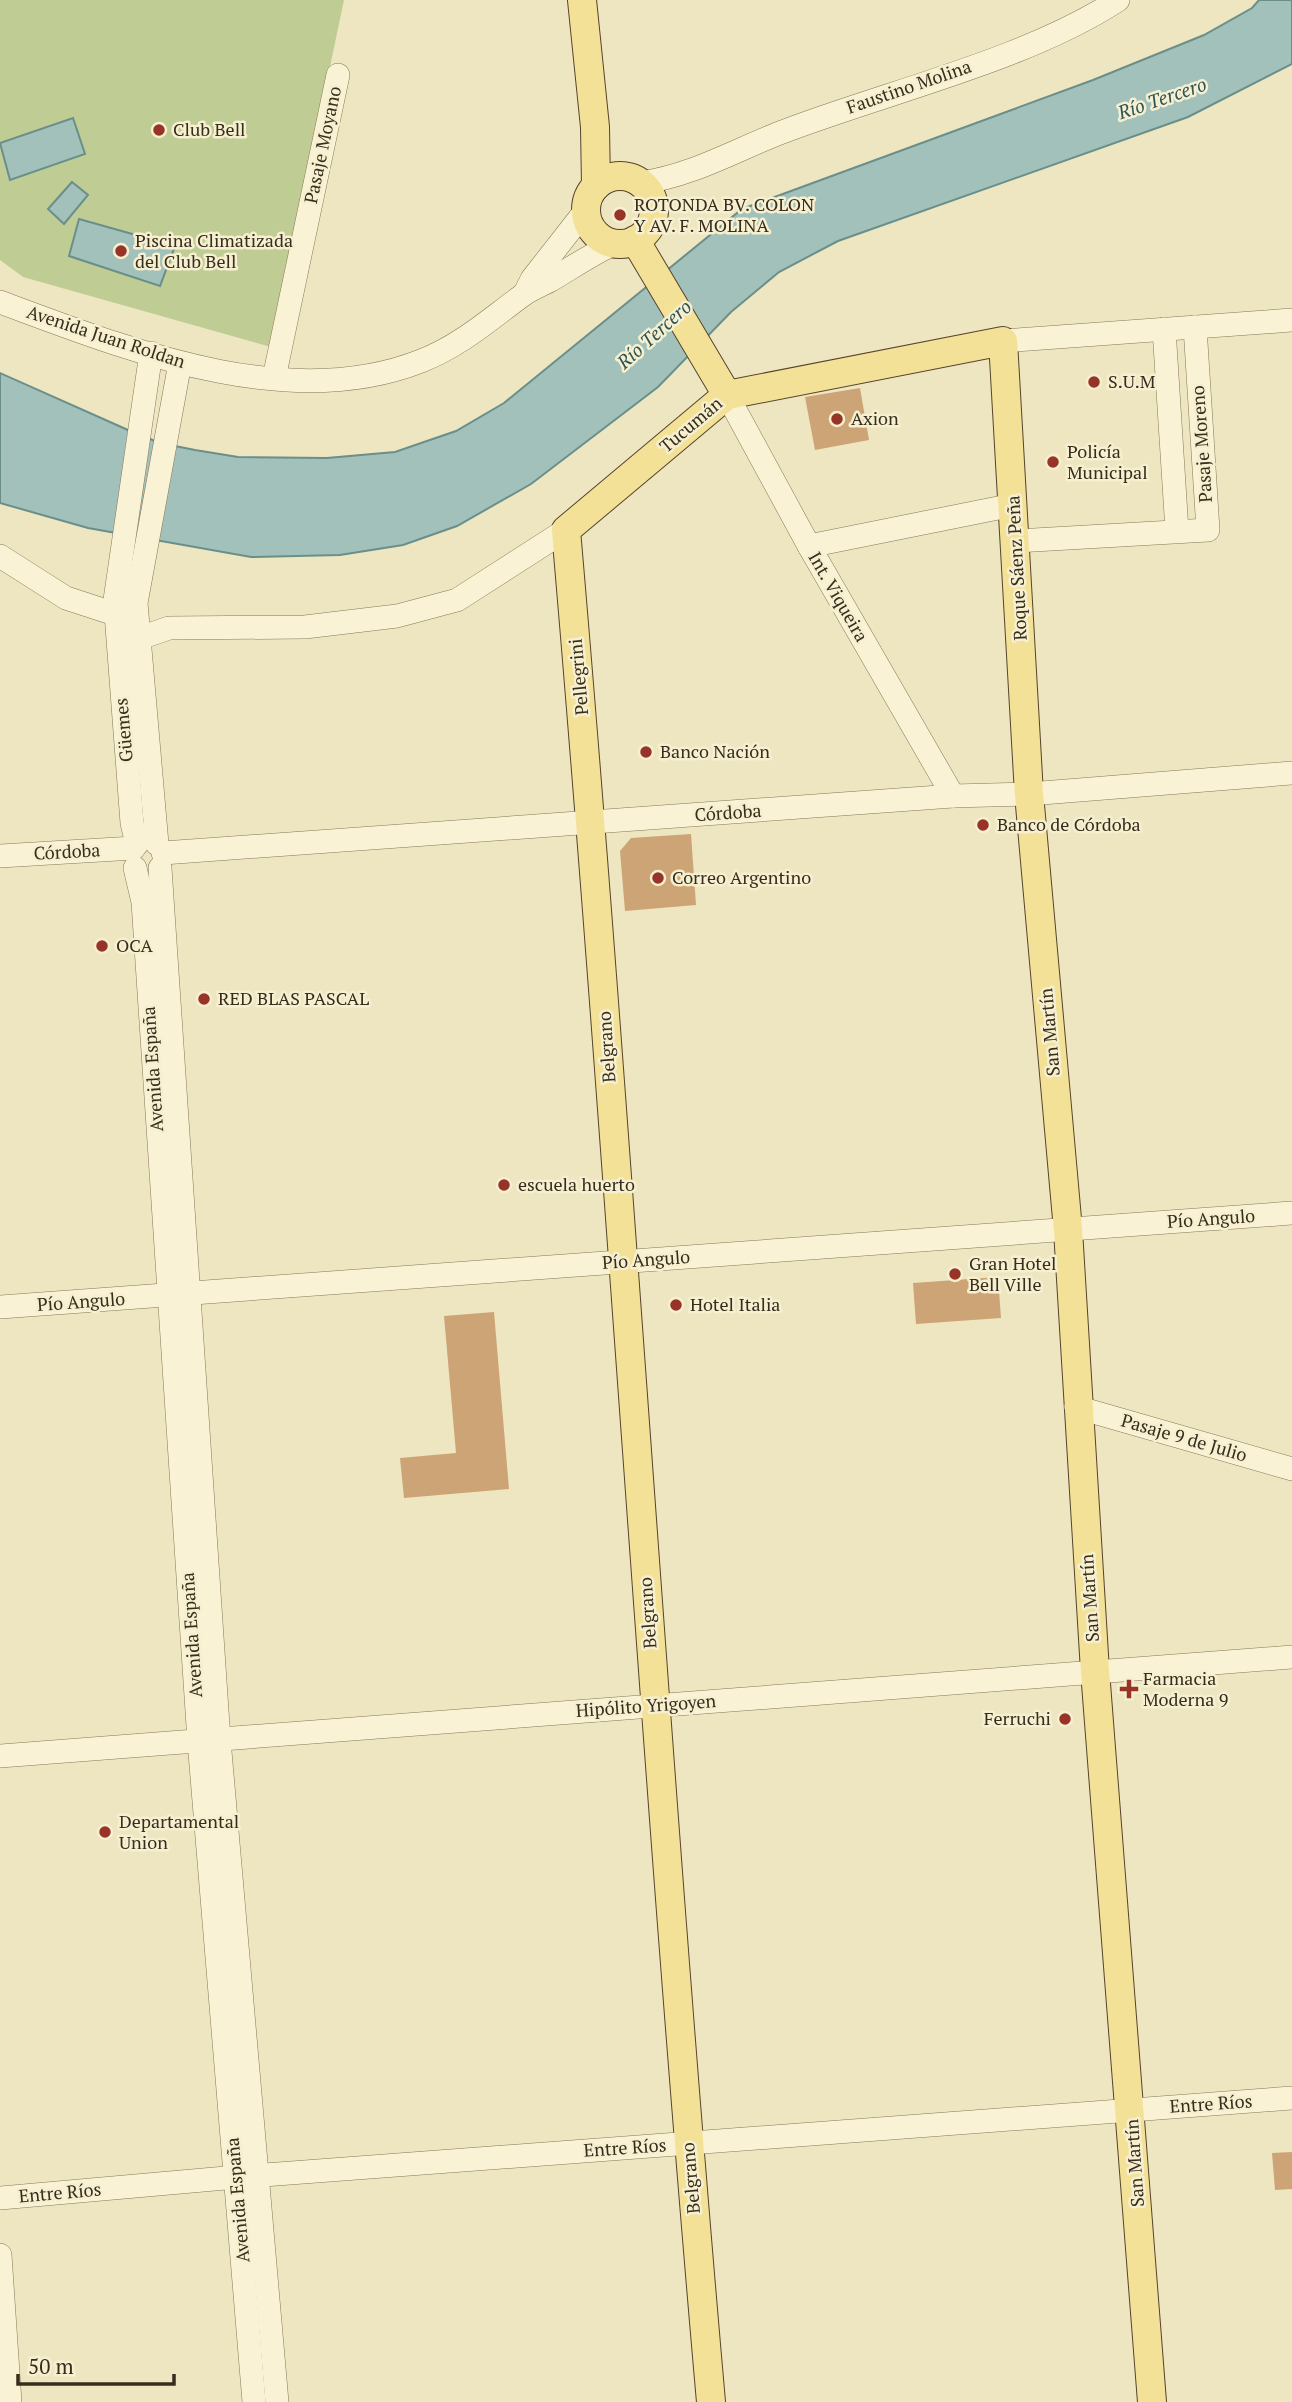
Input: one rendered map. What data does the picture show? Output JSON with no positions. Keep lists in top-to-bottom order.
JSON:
{
  "streets": {
    "main road": [
      "Tucumán",
      "Roque Sáenz Peña",
      "Pellegrini",
      "San Martín",
      "Belgrano"
    ],
    "street": [
      "Faustino Molina",
      "Pasaje Moyano",
      "Avenida Juan Roldan",
      "Pasaje Moreno",
      "Int. Viqueira",
      "Güemes",
      "Córdoba",
      "Avenida España",
      "Pío Angulo",
      "Pasaje 9 de Julio",
      "Hipólito Yrigoyen",
      "Entre Ríos"
    ]
  },
  "crossings": [
    ["Faustino Molina", "Avenida Juan Roldan"],
    ["Pasaje Moyano", "Avenida Juan Roldan"],
    ["Tucumán", "Pasaje Moreno"],
    ["Tucumán", "Roque Sáenz Peña"],
    ["Tucumán", "Int. Viqueira"],
    ["Tucumán", "Pellegrini"],
    ["Tucumán", "Güemes"],
    ["Pasaje Moreno", "Roque Sáenz Peña"],
    ["Roque Sáenz Peña", "Córdoba"],
    ["Roque Sáenz Peña", "San Martín"],
    ["Int. Viqueira", "Córdoba"],
    ["Pellegrini", "Córdoba"],
    ["Pellegrini", "Belgrano"],
    ["Güemes", "Córdoba"],
    ["Güemes", "Avenida España"],
    ["Córdoba", "San Martín"],
    ["Córdoba", "Belgrano"],
    ["Córdoba", "Avenida España"],
    ["San Martín", "Pío Angulo"],
    ["San Martín", "Pasaje 9 de Julio"],
    ["San Martín", "Hipólito Yrigoyen"],
    ["San Martín", "Entre Ríos"],
    ["Belgrano", "Pío Angulo"],
    ["Belgrano", "Hipólito Yrigoyen"],
    ["Belgrano", "Entre Ríos"],
    ["Avenida España", "Pío Angulo"],
    ["Avenida España", "Hipólito Yrigoyen"],
    ["Avenida España", "Entre Ríos"]
  ],
  "water": ["Río Tercero"],
  "places": {
    "other": [
      "Club Bell",
      "ROTONDA BV. COLON Y AV. F. MOLINA",
      "Piscina Climatizada del Club Bell",
      "S.U.M",
      "Axion",
      "Policía Municipal",
      "Banco Nación",
      "Banco de Córdoba",
      "Correo Argentino",
      "OCA",
      "RED BLAS PASCAL",
      "escuela huerto",
      "Gran Hotel Bell Ville",
      "Hotel Italia",
      "Ferruchi",
      "Departamental Union"
    ],
    "health": ["Farmacia Moderna 9"]
  },
  "scale_bar": "50 m"
}
